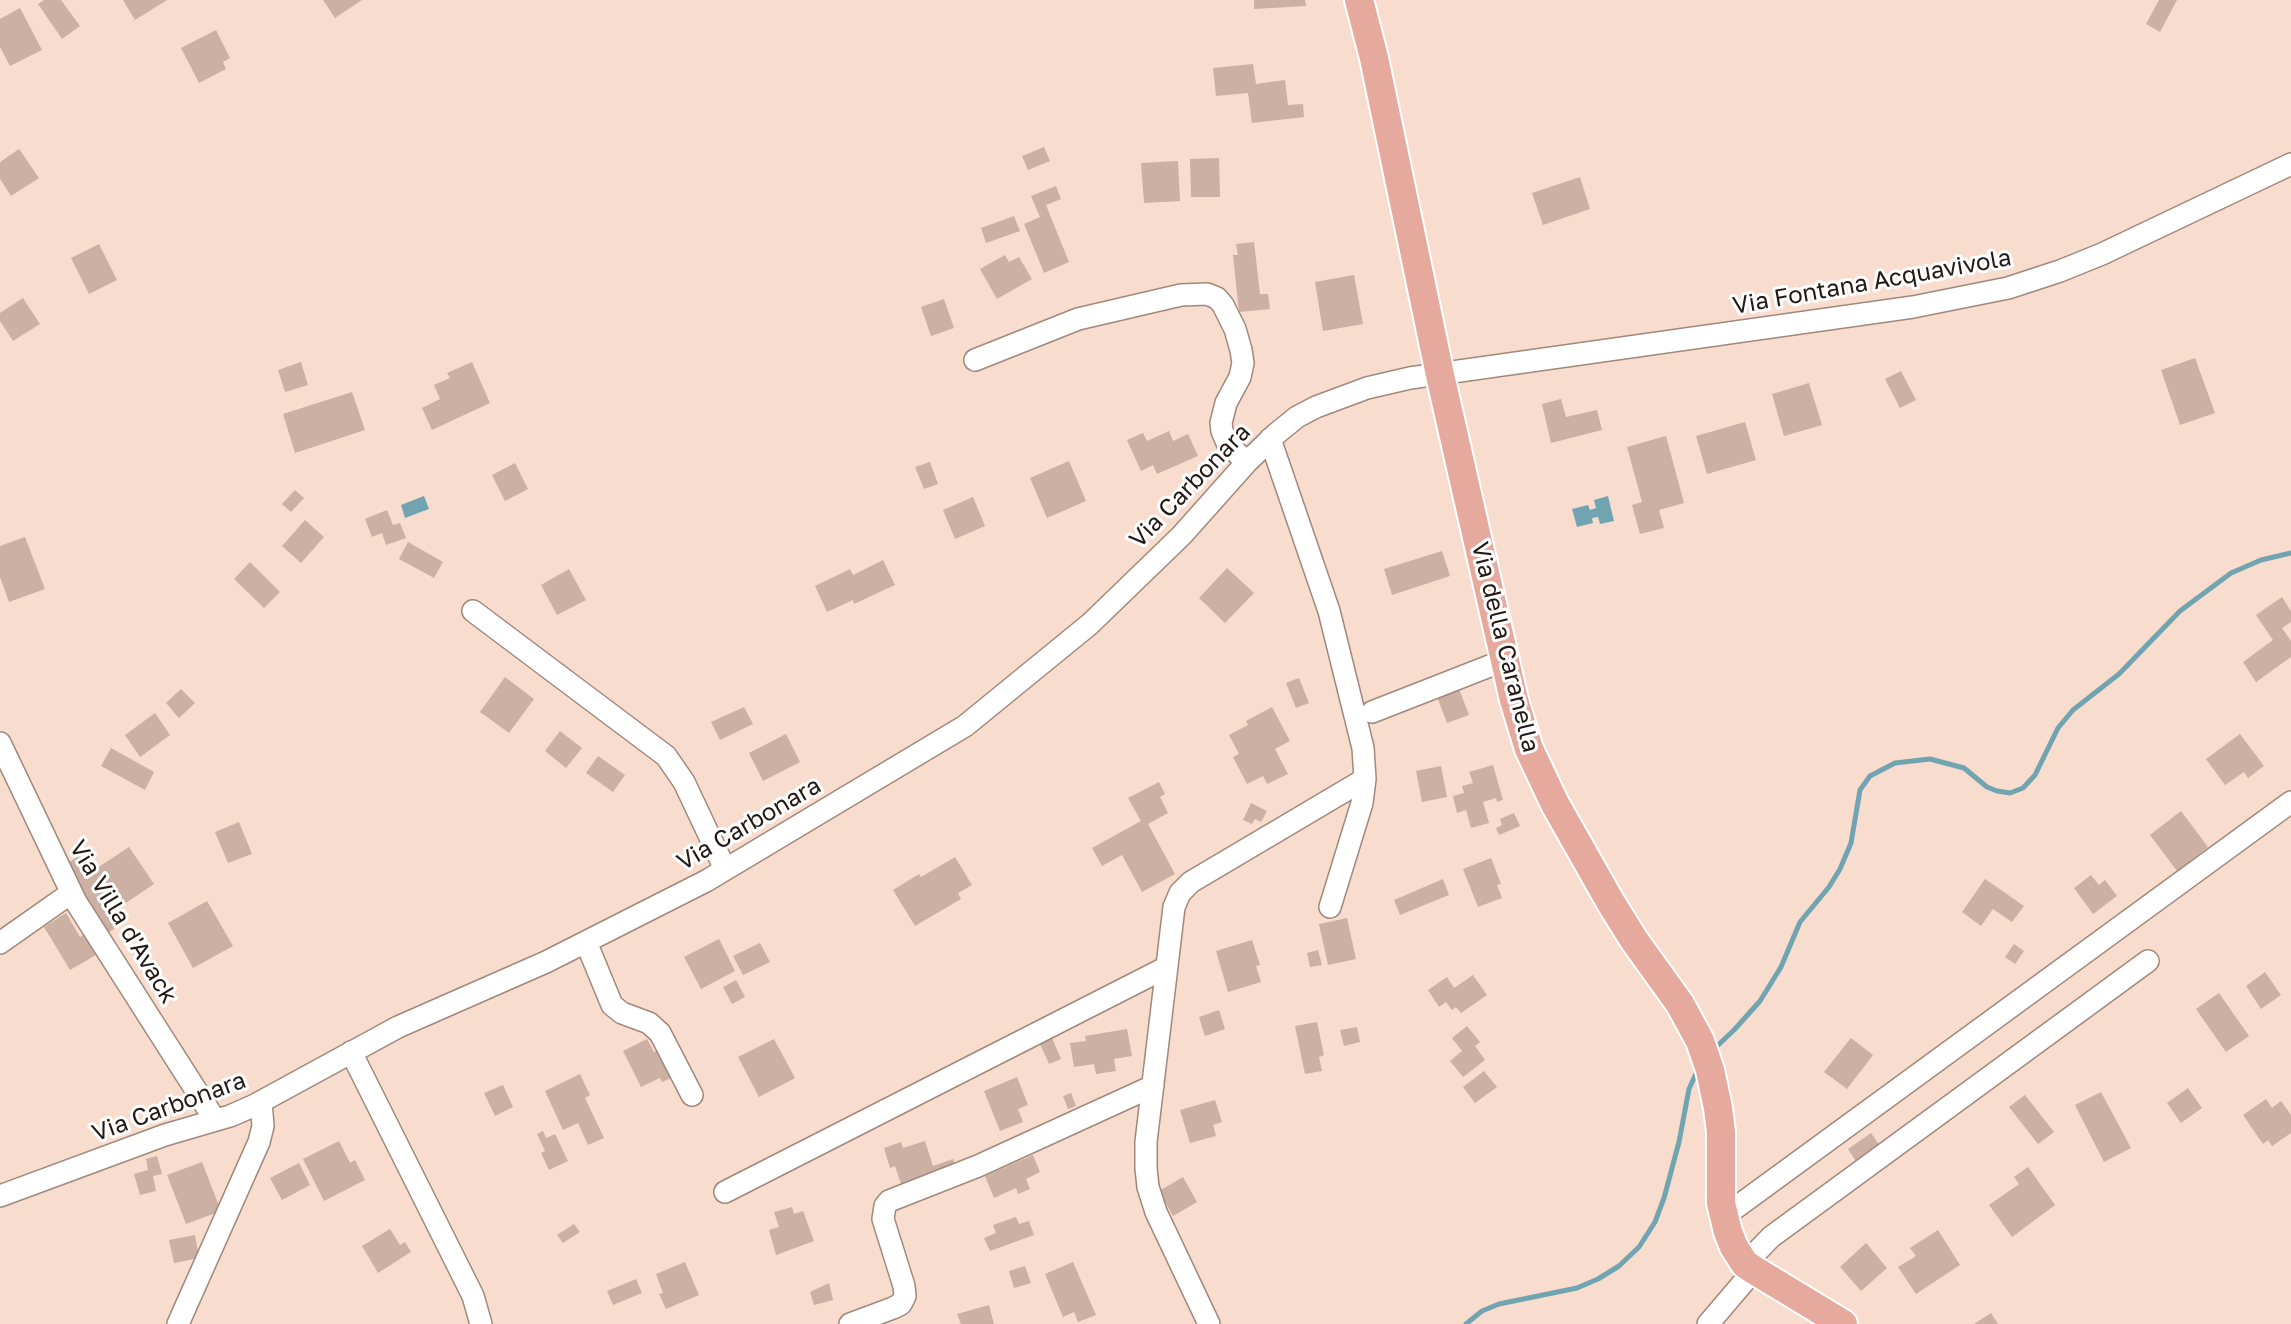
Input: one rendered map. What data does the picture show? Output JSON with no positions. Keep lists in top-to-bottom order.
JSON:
{
  "streets": {
    "main road": ["Via della Caranella"],
    "street": ["Via Fontana Acquavivola", "Via Carbonara", "Via Villa d'Avack"]
  },
  "crossings": [
    ["Via Fontana Acquavivola", "Via Carbonara"],
    ["Via Fontana Acquavivola", "Via della Caranella"],
    ["Via Carbonara", "Via della Caranella"],
    ["Via Carbonara", "Via Villa d'Avack"]
  ]
}
